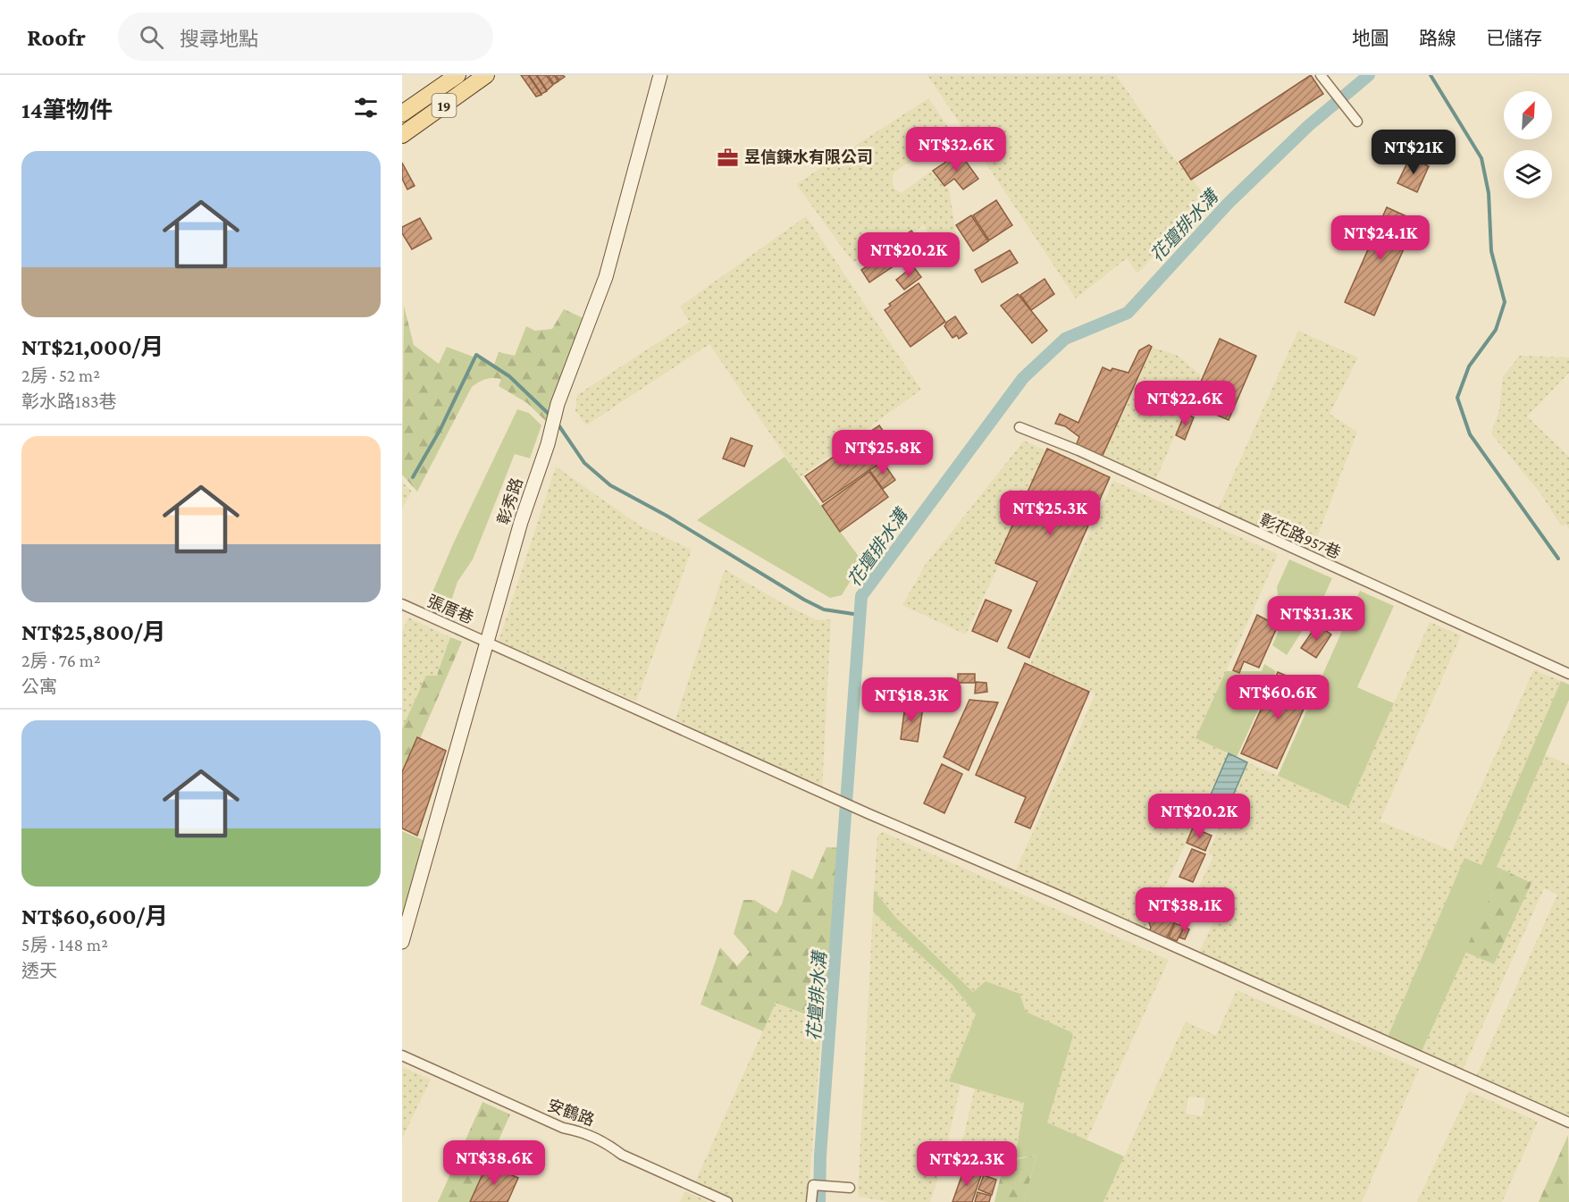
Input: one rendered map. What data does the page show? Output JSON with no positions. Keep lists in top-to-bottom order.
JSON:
{
  "streets": {
    "main road": ["19"],
    "street": [
      "彰秀路",
      "彰花路957巷",
      "張厝巷",
      "安鶴路"
    ]
  },
  "crossings": [
    ["彰秀路", "張厝巷"]
  ],
  "water": ["花壇排水溝"],
  "places": {
    "office": ["昱信鍊水有限公司"]
  },
  "north": "top right",
  "page": {
    "header": "Roofr",
    "search": "搜尋地點",
    "nav": ["地圖", "路線", "已儲存"],
    "heading": "14筆物件",
    "price": [
      "NT$32.6K",
      "NT$21K",
      "NT$24.1K",
      "NT$20.2K",
      "NT$22.6K",
      "NT$25.8K",
      "NT$25.3K",
      "NT$31.3K",
      "NT$60.6K",
      "NT$18.3K",
      "NT$20.2K",
      "NT$38.1K",
      "NT$38.6K",
      "NT$22.3K"
    ],
    "list": [
      {
        "name": "NT$21,000/月",
        "note": "2房 · 52 m² · 彰水路183巷"
      },
      {
        "name": "NT$25,800/月",
        "note": "2房 · 76 m² · 公寓"
      },
      {
        "name": "NT$60,600/月",
        "note": "5房 · 148 m² · 透天"
      }
    ]
  }
}
